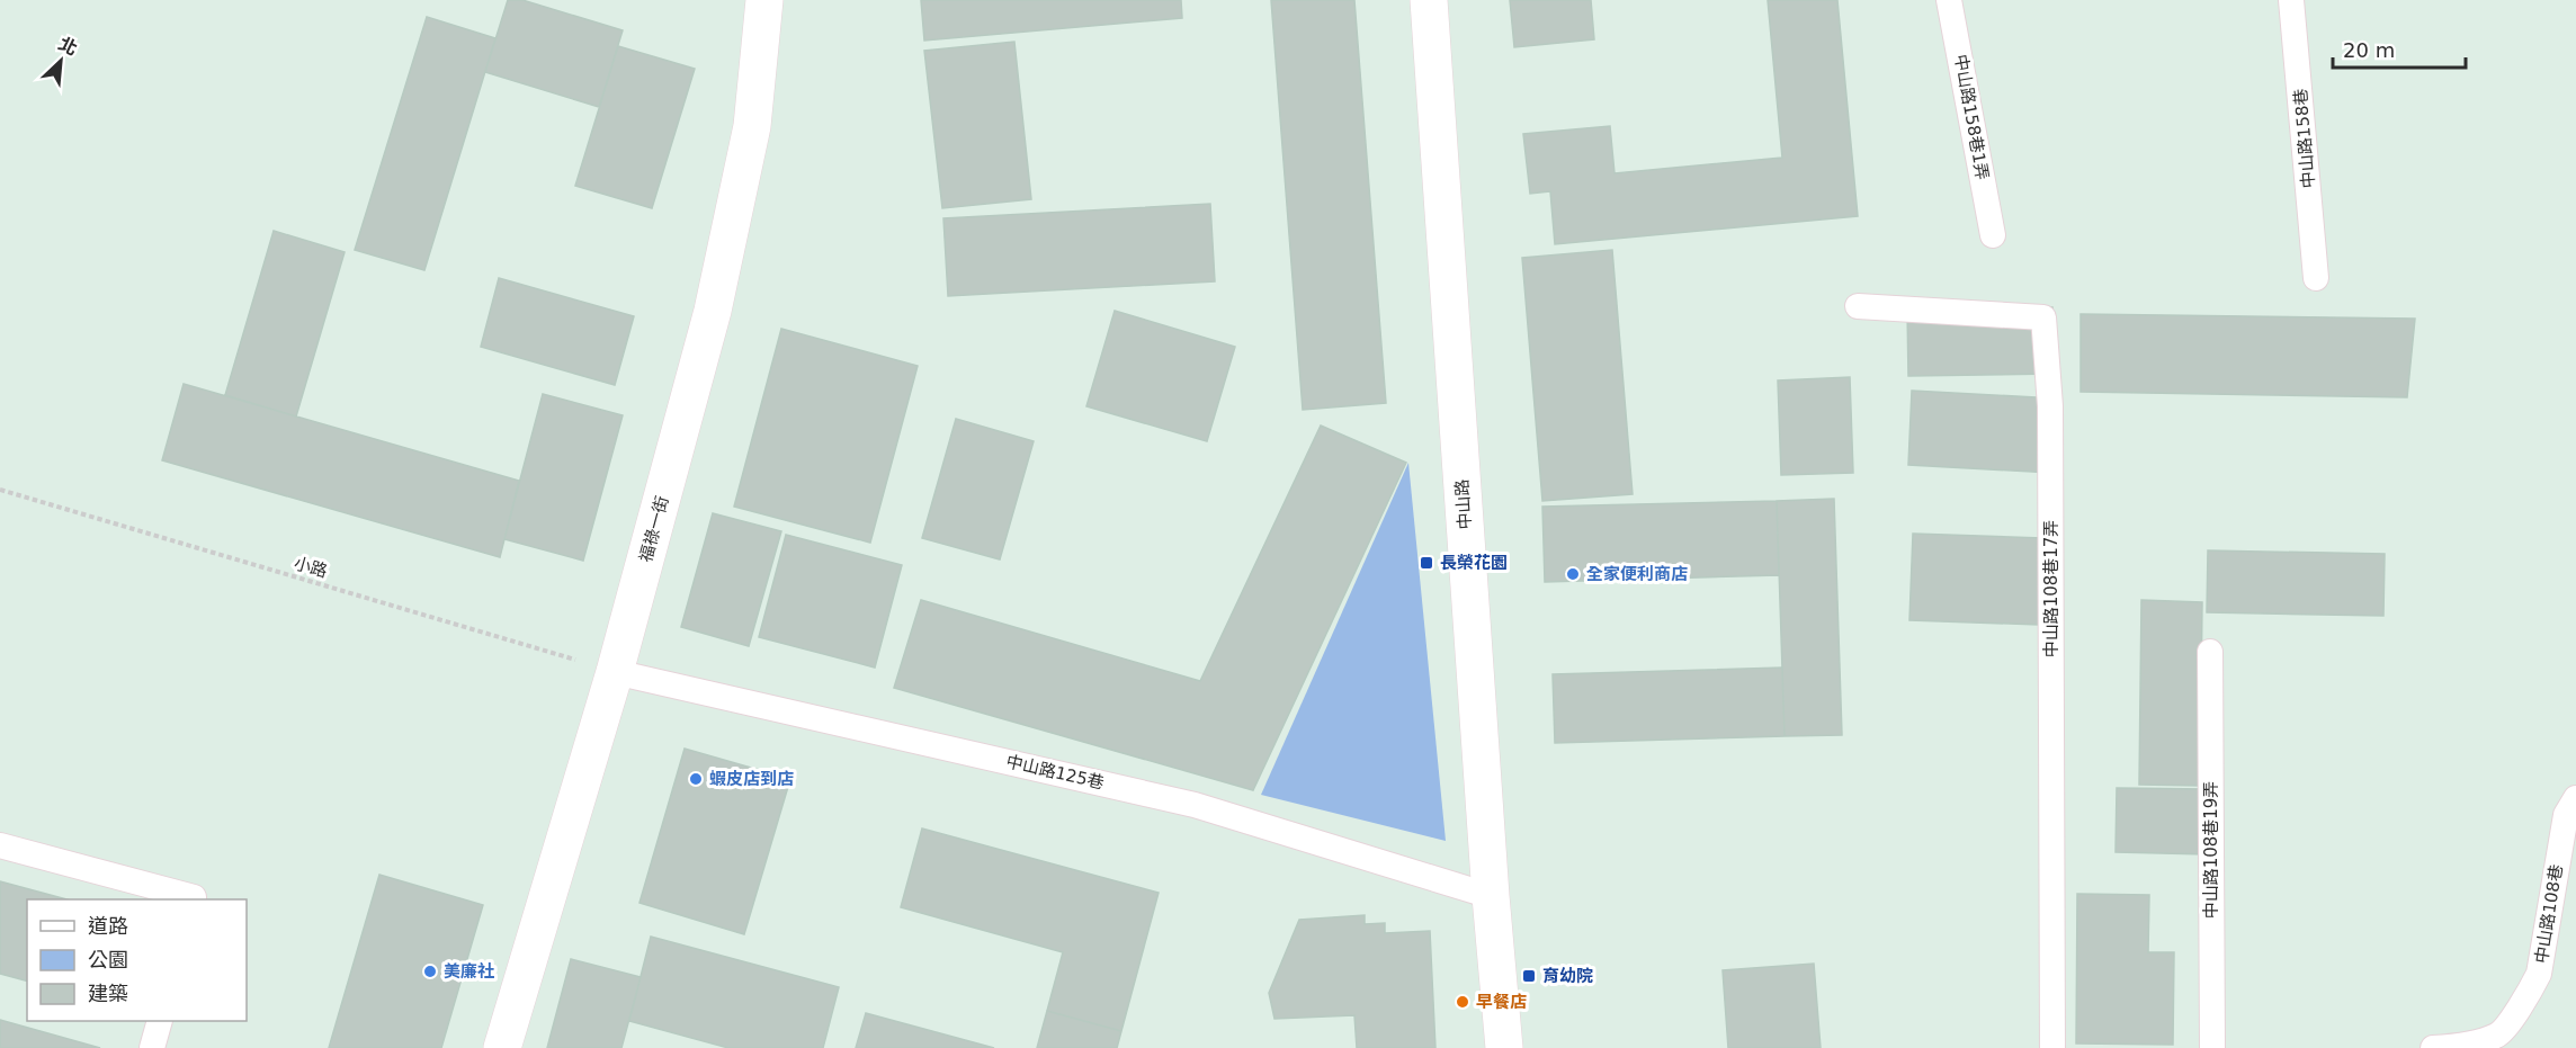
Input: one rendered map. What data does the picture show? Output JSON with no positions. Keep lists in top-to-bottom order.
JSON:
{
  "streets": {
    "street": ["中山路", "福祿一街"],
    "lane": [
      "中山路158巷1弄",
      "中山路158巷",
      "中山路108巷17弄",
      "中山路125巷",
      "中山路108巷19弄",
      "中山路108巷"
    ],
    "path": ["小路"]
  },
  "crossings": [
    ["中山路", "中山路125巷"],
    ["福祿一街", "小路"],
    ["福祿一街", "中山路125巷"],
    ["小路", "中山路125巷"]
  ],
  "places": {
    "transit": ["長榮花園", "育幼院"],
    "other": [
      "全家便利商店",
      "蝦皮店到店",
      "美廉社",
      "早餐店"
    ]
  },
  "legend": ["道路", "公園", "建築"],
  "scale_bar": "20 m",
  "north": "top right"
}
